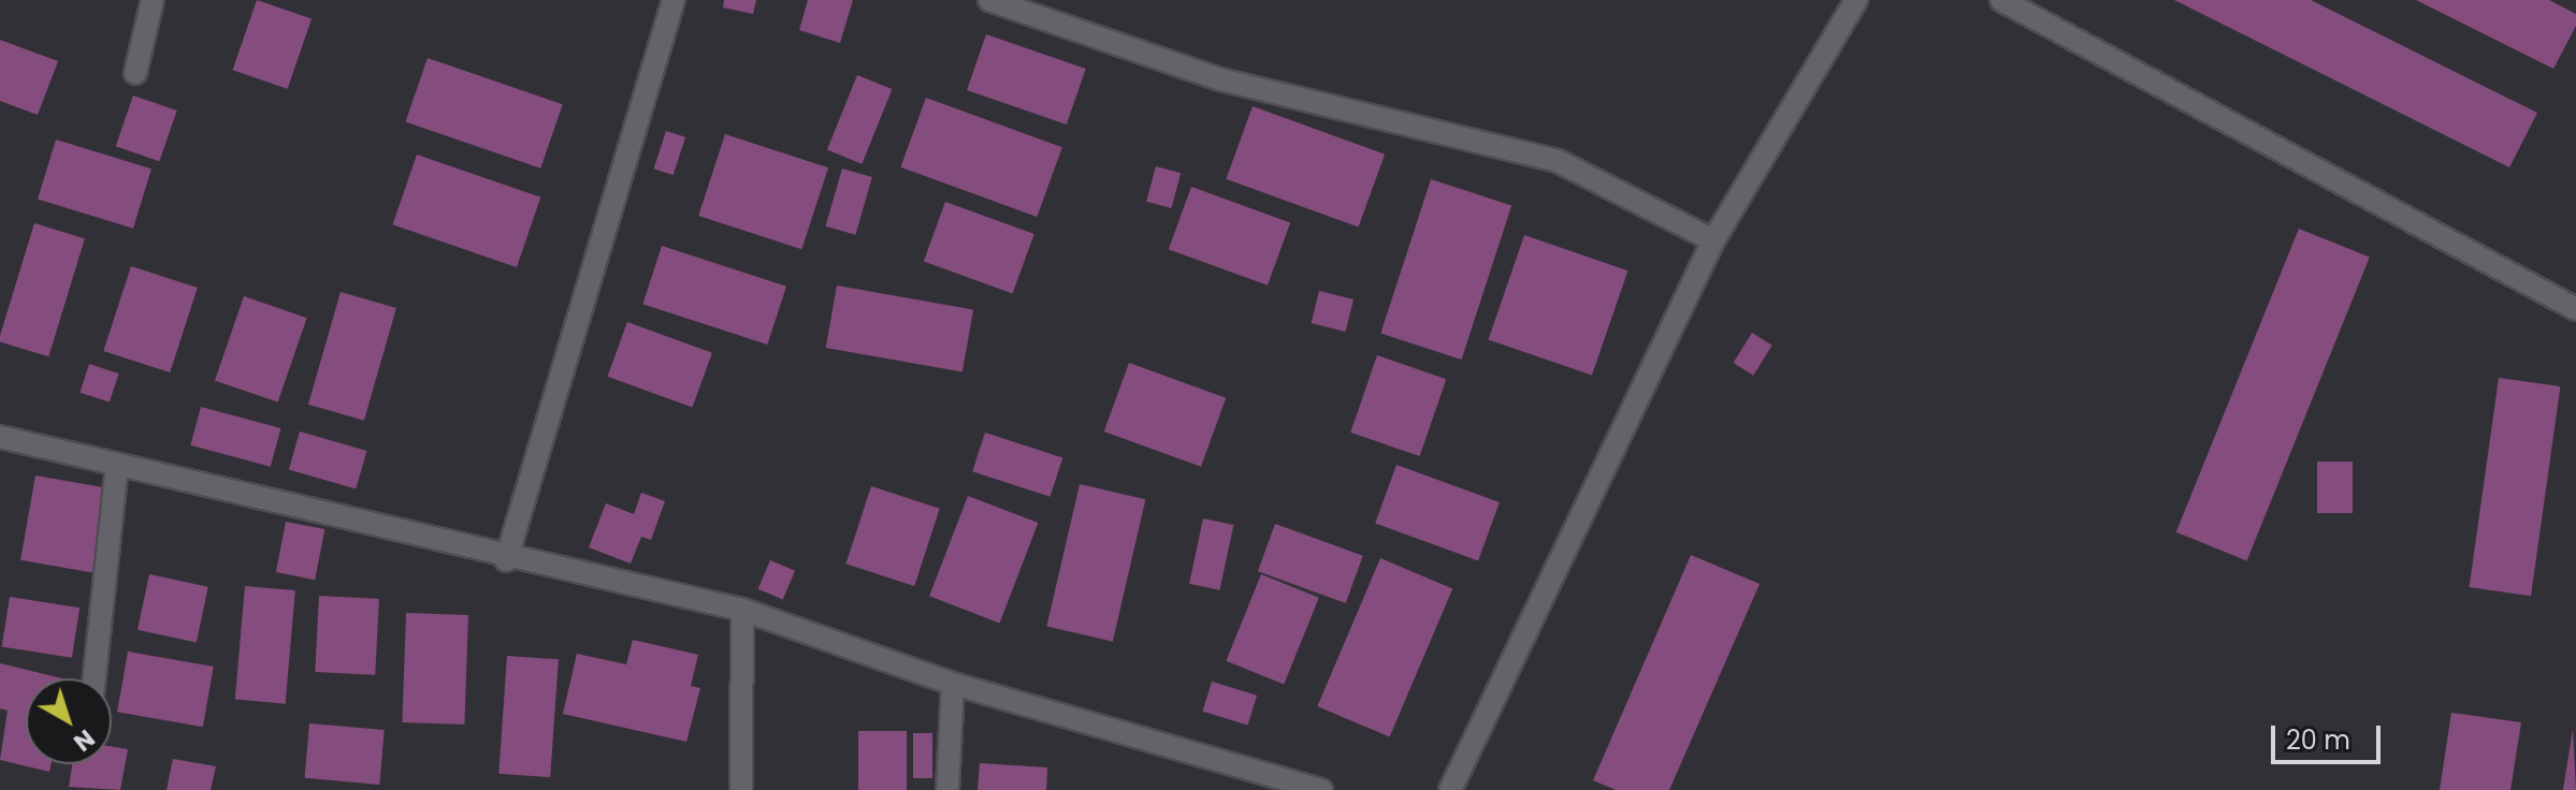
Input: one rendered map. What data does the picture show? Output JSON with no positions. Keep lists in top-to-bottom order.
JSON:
{
  "scale_bar": "20 m",
  "north": "bottom right"
}
